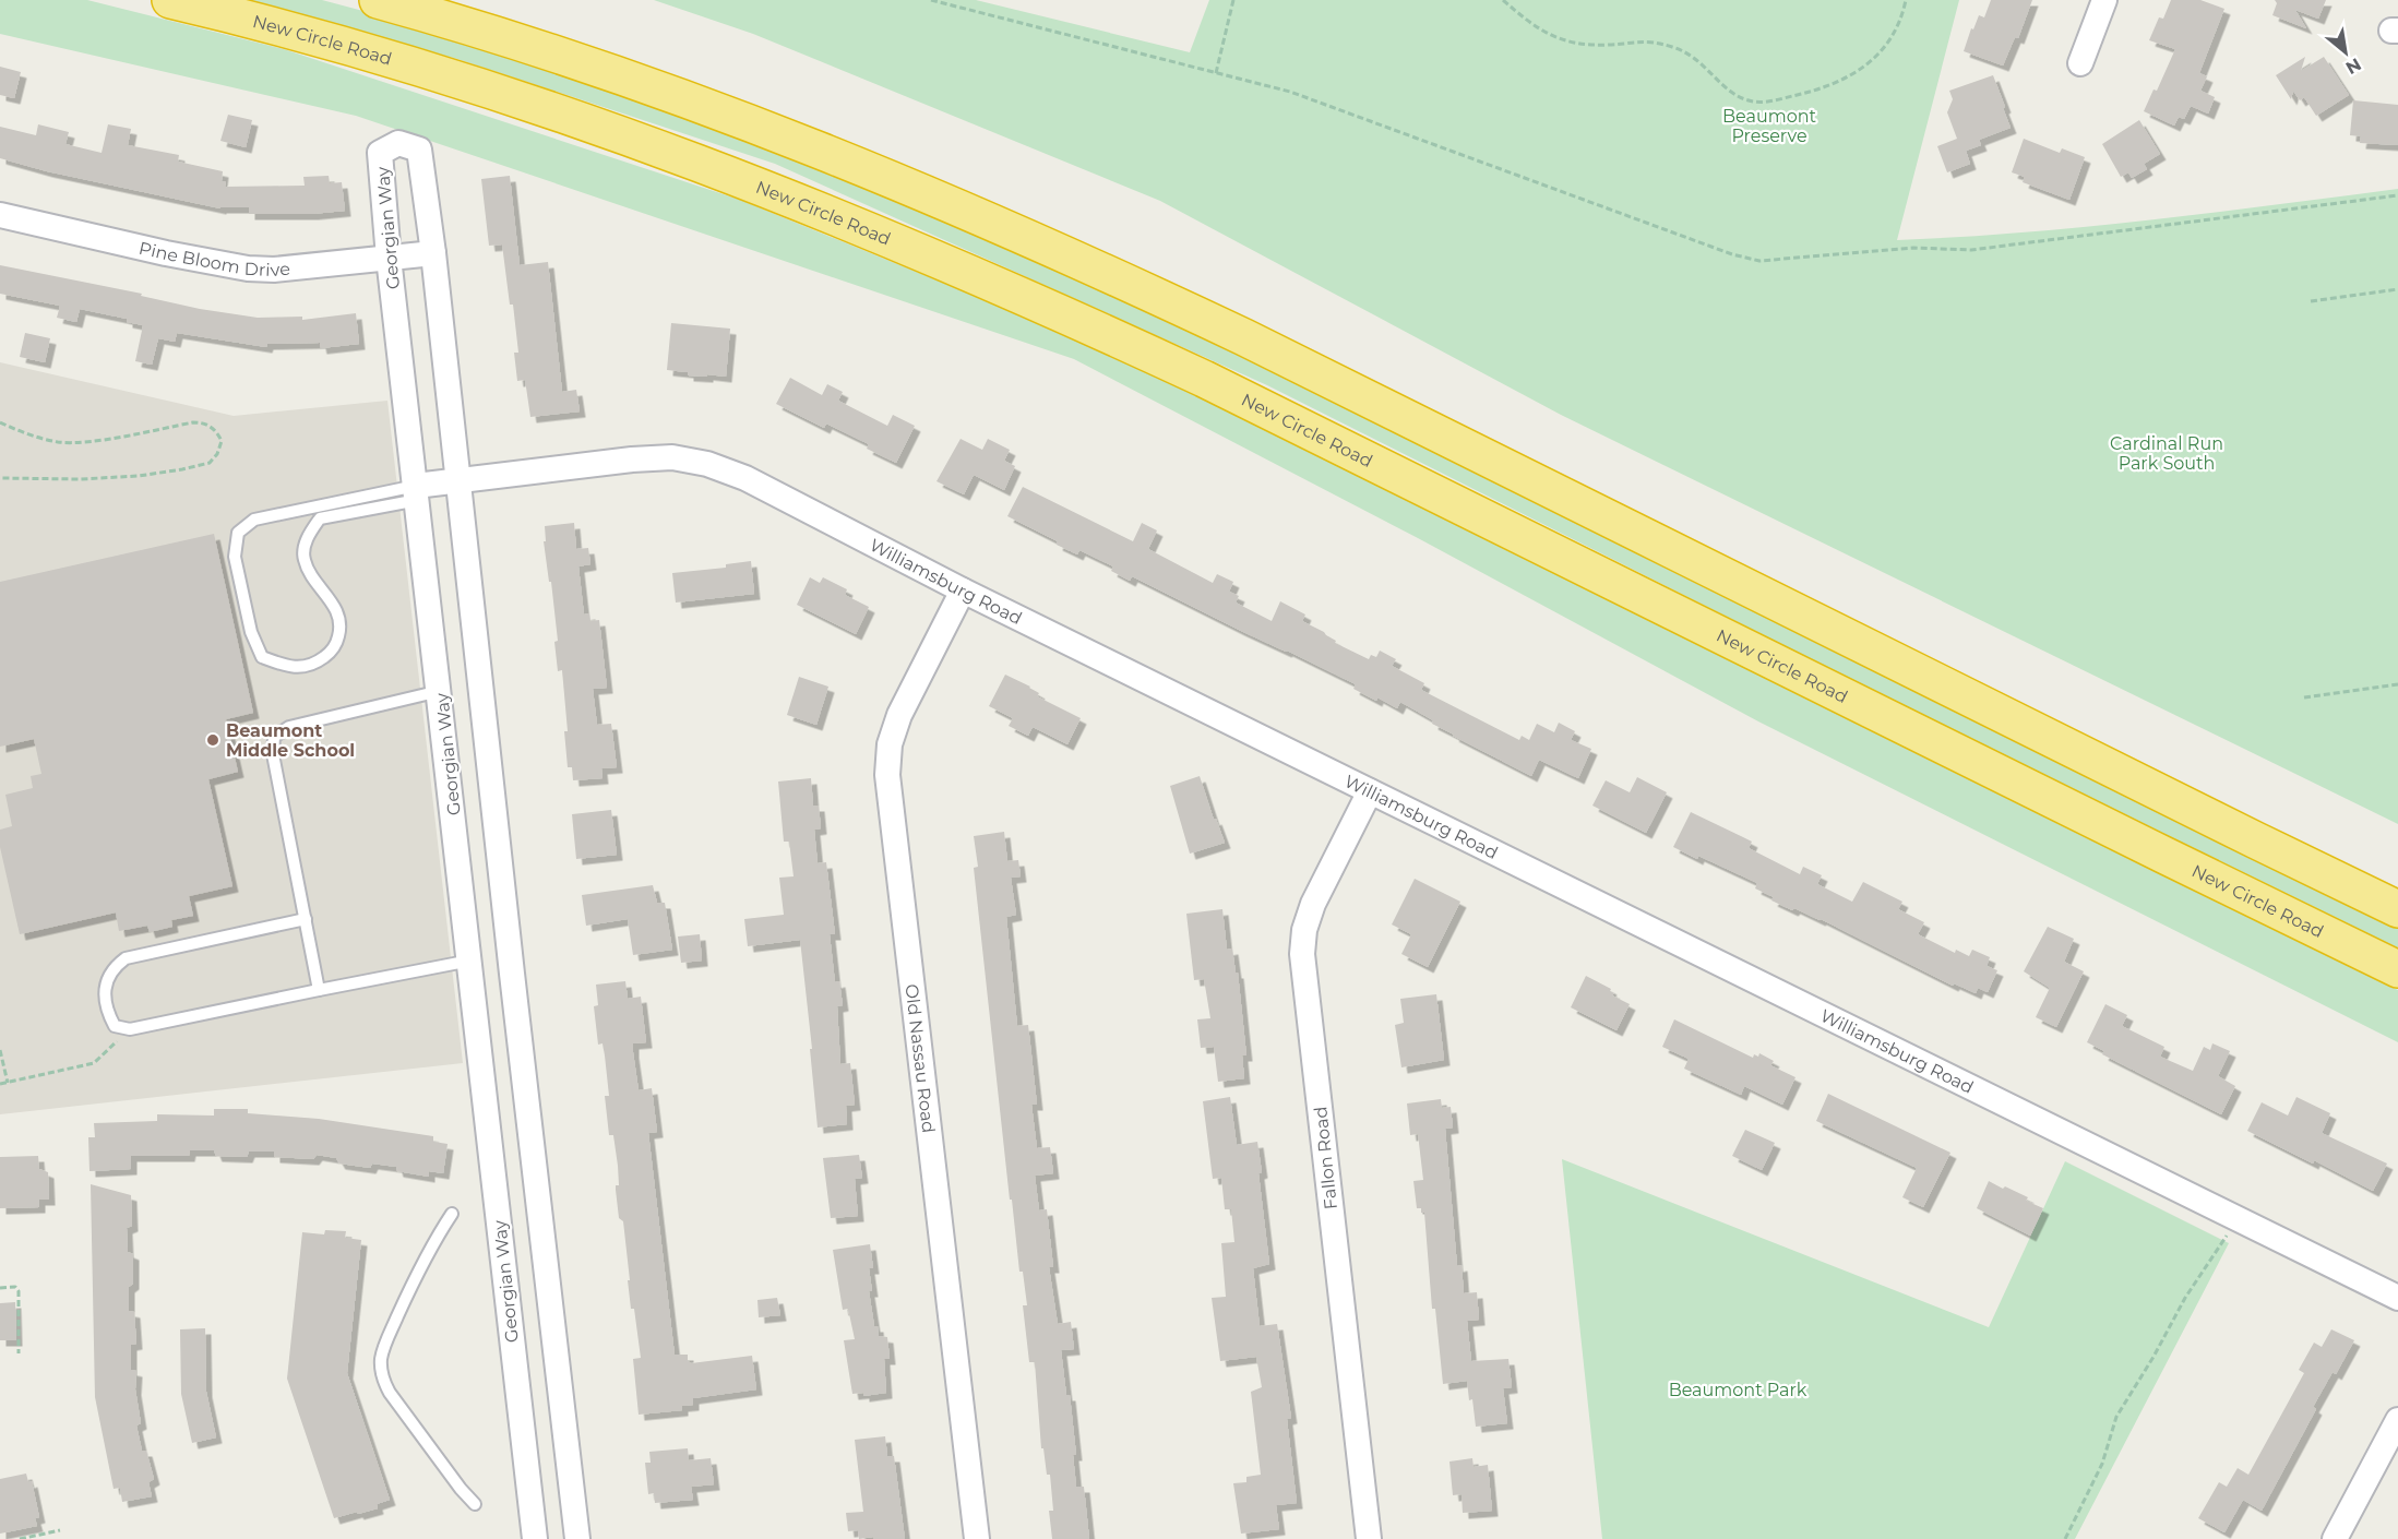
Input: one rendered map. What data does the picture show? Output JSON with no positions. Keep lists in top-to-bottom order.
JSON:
{
  "streets": {
    "highway": ["New Circle Road"],
    "street": [
      "Georgian Way",
      "Pine Bloom Drive",
      "Williamsburg Road",
      "Old Nassau Road",
      "Fallon Road"
    ]
  },
  "crossings": [
    ["Georgian Way", "Pine Bloom Drive"],
    ["Georgian Way", "Williamsburg Road"],
    ["Williamsburg Road", "Old Nassau Road"],
    ["Williamsburg Road", "Fallon Road"]
  ],
  "parks": ["Beaumont Preserve", "Cardinal Run Park South", "Beaumont Park"],
  "places": ["Beaumont Middle School"],
  "north": "bottom right"
}
